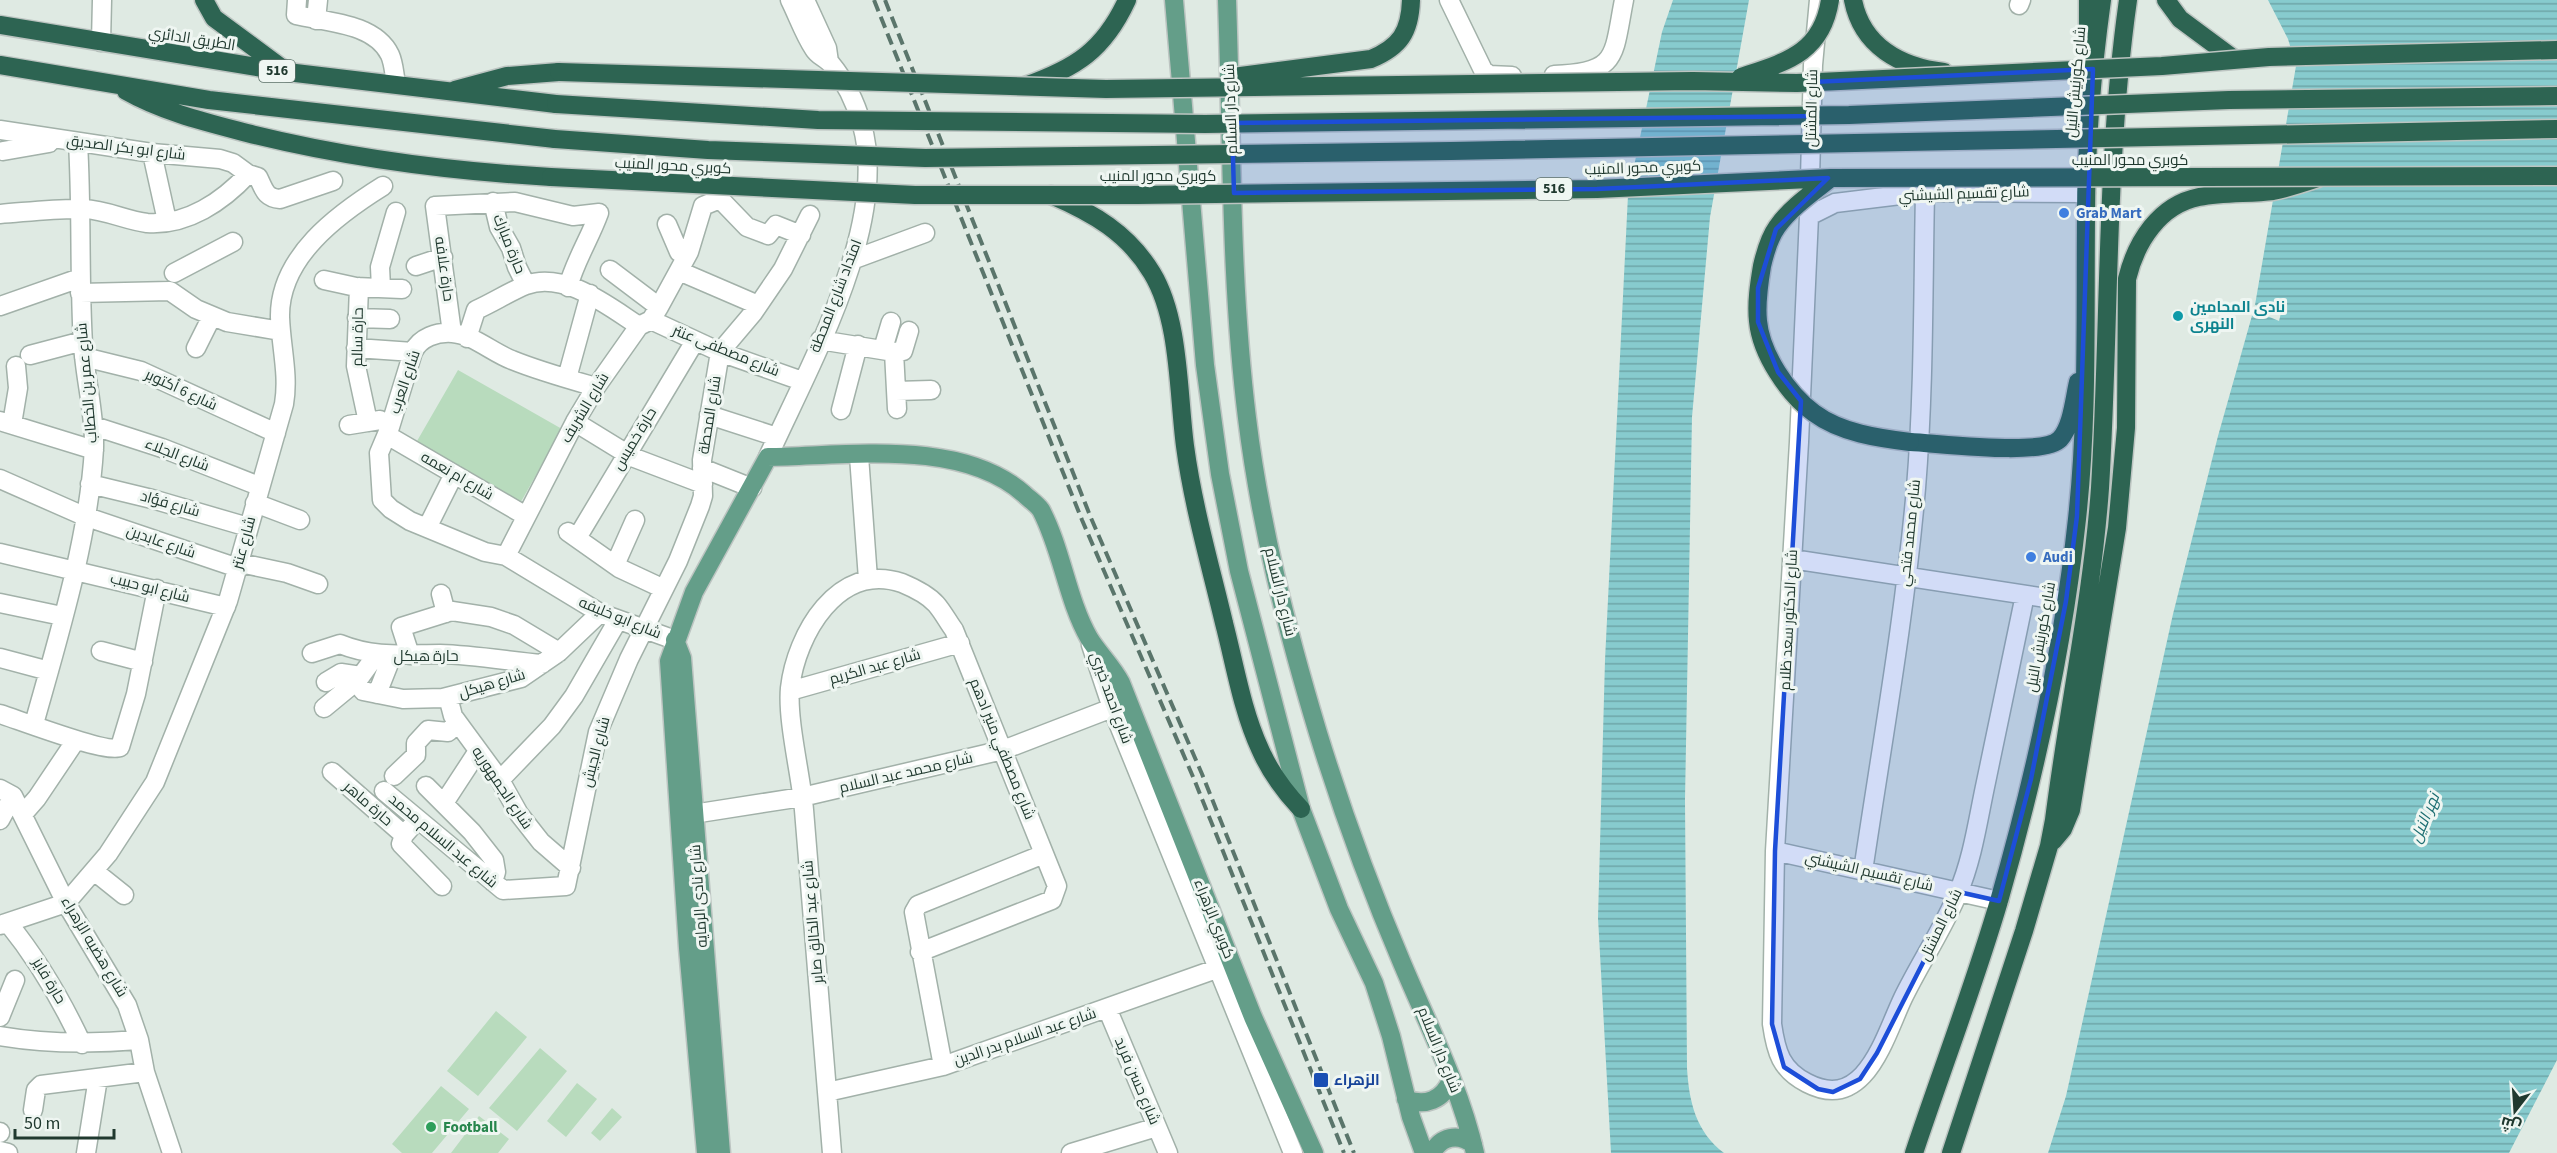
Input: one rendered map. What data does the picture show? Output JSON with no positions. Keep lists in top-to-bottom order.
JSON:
{
  "streets": {
    "highway": [
      "الطريق الدائري",
      "516",
      "شارع كورنيش النيل",
      "كوبري محور المنيب"
    ],
    "main road": [
      "شارع دار السلام",
      "شارع احمد خيري",
      "شارع نادى الرمايه",
      "كوبري الزهراء"
    ],
    "street": [
      "شارع المشتل",
      "شارع ابو بكر الصديق",
      "شارع تقسيم الشيشني",
      "حارة مبارك",
      "حارة علافه",
      "امتداد شارع المحطة",
      "حارة سالم",
      "شارع مصطفى عنتر",
      "شارع العرب",
      "شارع عمر بن الخطاب",
      "شارع 6 أكتوبر",
      "شارع الشريف",
      "شارع المحطة",
      "حارة خميس",
      "شارع الجلاء",
      "شارع ام نعمه",
      "شارع فؤاد",
      "شارع محمد فتحي",
      "شارع عابدين",
      "شارع عنتر",
      "شارع ابو حبيب",
      "شارع ابو خليفه",
      "شارع الدكتور سعد ظلام",
      "حارة هيكل",
      "شارع عبد الكريم",
      "شارع هيكل",
      "شارع مصطفي منير ادهم",
      "شارع الجيش",
      "شارع محمد عبد السلام",
      "شارع الجمهوريه",
      "حارة ماهر",
      "شارع عبد السلام محمد",
      "شارع عبد الخالق صابر",
      "شارع هضبه الزهراء",
      "حارة فايز",
      "شارع عبد السلام بدر الدين",
      "شارع حسن فريد"
    ]
  },
  "crossings": [
    ["الطريق الدائري", "516"],
    ["516", "كوبري محور المنيب"],
    ["شارع كورنيش النيل", "شارع تقسيم الشيشني"],
    ["شارع المشتل", "شارع تقسيم الشيشني"],
    ["شارع المشتل", "شارع الدكتور سعد ظلام"],
    ["شارع ابو بكر الصديق", "شارع عمر بن الخطاب"],
    ["شارع تقسيم الشيشني", "شارع محمد فتحي"],
    ["شارع تقسيم الشيشني", "شارع الدكتور سعد ظلام"],
    ["حارة مبارك", "حارة علافه"],
    ["حارة علافه", "شارع العرب"],
    ["امتداد شارع المحطة", "شارع مصطفى عنتر"],
    ["امتداد شارع المحطة", "شارع احمد خيري"],
    ["امتداد شارع المحطة", "شارع نادى الرمايه"],
    ["شارع مصطفى عنتر", "شارع الشريف"],
    ["شارع مصطفى عنتر", "شارع المحطة"],
    ["شارع مصطفى عنتر", "حارة خميس"],
    ["شارع العرب", "شارع ام نعمه"],
    ["شارع العرب", "شارع ابو خليفه"],
    ["شارع عمر بن الخطاب", "شارع 6 أكتوبر"],
    ["شارع عمر بن الخطاب", "شارع الجلاء"],
    ["شارع عمر بن الخطاب", "شارع فؤاد"],
    ["شارع عمر بن الخطاب", "شارع عابدين"],
    ["شارع عمر بن الخطاب", "شارع ابو حبيب"],
    ["شارع 6 أكتوبر", "شارع عنتر"],
    ["شارع الشريف", "شارع المحطة"],
    ["شارع الشريف", "شارع ام نعمه"],
    ["شارع الشريف", "شارع ابو خليفه"],
    ["شارع المحطة", "شارع ابو خليفه"],
    ["شارع المحطة", "شارع الجيش"],
    ["شارع الجلاء", "شارع عنتر"],
    ["شارع فؤاد", "شارع عنتر"],
    ["شارع عابدين", "شارع عنتر"],
    ["شارع عنتر", "شارع ابو حبيب"],
    ["شارع عنتر", "شارع هضبه الزهراء"],
    ["شارع ابو خليفه", "شارع هيكل"],
    ["شارع ابو خليفه", "شارع الجيش"],
    ["شارع ابو خليفه", "شارع نادى الرمايه"],
    ["حارة هيكل", "شارع هيكل"],
    ["شارع عبد الكريم", "شارع مصطفي منير ادهم"],
    ["شارع عبد الكريم", "شارع عبد الخالق صابر"],
    ["شارع هيكل", "شارع الجمهوريه"],
    ["شارع احمد خيري", "شارع محمد عبد السلام"],
    ["شارع احمد خيري", "شارع نادى الرمايه"],
    ["شارع احمد خيري", "كوبري الزهراء"],
    ["شارع احمد خيري", "شارع عبد السلام بدر الدين"],
    ["شارع مصطفي منير ادهم", "شارع محمد عبد السلام"],
    ["شارع الجيش", "شارع الجمهوريه"],
    ["شارع محمد عبد السلام", "شارع نادى الرمايه"],
    ["شارع محمد عبد السلام", "شارع عبد الخالق صابر"],
    ["شارع الجمهوريه", "شارع عبد السلام محمد"],
    ["شارع عبد الخالق صابر", "شارع عبد السلام بدر الدين"],
    ["شارع عبد السلام بدر الدين", "شارع حسن فريد"]
  ],
  "water": ["نهر النيل"],
  "places": {
    "other": [
      "Grab Mart",
      "نادى المحامين النهرى",
      "Audi",
      "Football"
    ],
    "transit": ["الزهراء"]
  },
  "scale_bar": "50 m",
  "north": "bottom"
}
